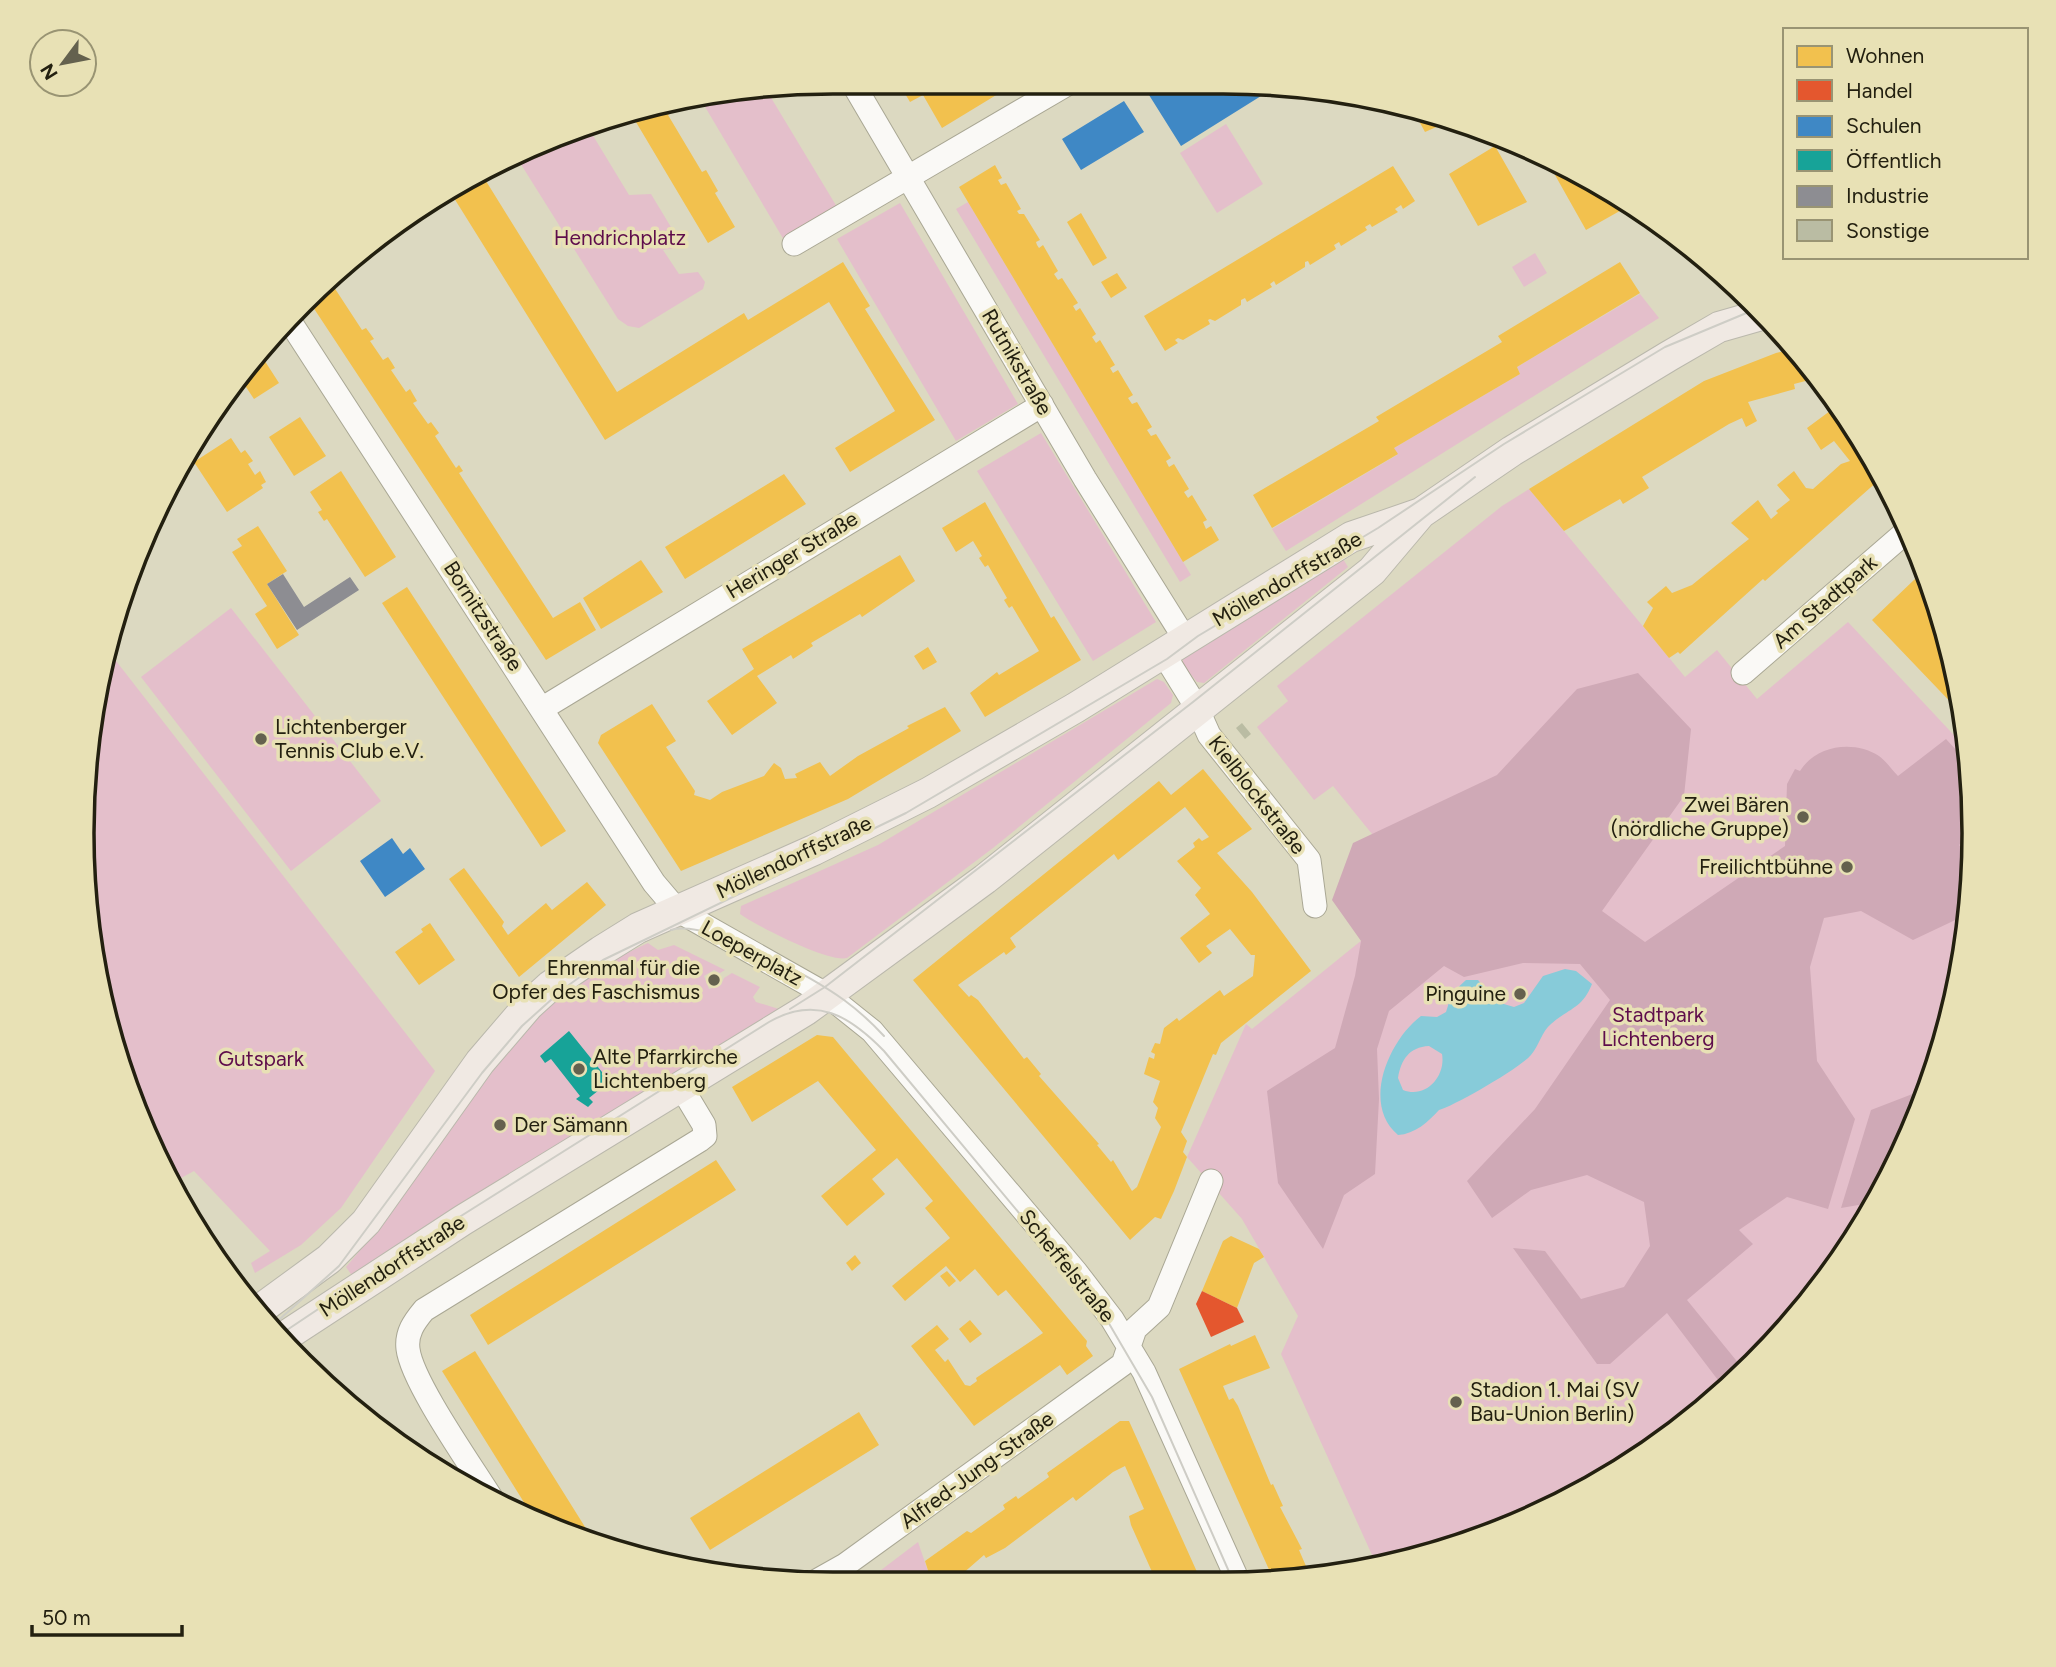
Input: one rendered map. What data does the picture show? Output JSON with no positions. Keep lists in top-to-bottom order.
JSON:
{
  "streets": {
    "main road": ["Möllendorffstraße"],
    "street": [
      "Rutnikstraße",
      "Heringer Straße",
      "Am Stadtpark",
      "Bornitzstraße",
      "Kielblockstraße",
      "Loeperplatz",
      "Scheffelstraße",
      "Alfred-Jung-Straße"
    ]
  },
  "crossings": [
    ["Rutnikstraße", "Heringer Straße"],
    ["Rutnikstraße", "Möllendorffstraße"],
    ["Rutnikstraße", "Kielblockstraße"],
    ["Heringer Straße", "Bornitzstraße"],
    ["Möllendorffstraße", "Bornitzstraße"],
    ["Möllendorffstraße", "Kielblockstraße"],
    ["Möllendorffstraße", "Loeperplatz"],
    ["Möllendorffstraße", "Scheffelstraße"],
    ["Bornitzstraße", "Loeperplatz"],
    ["Loeperplatz", "Scheffelstraße"],
    ["Scheffelstraße", "Alfred-Jung-Straße"]
  ],
  "parks": ["Hendrichplatz", "Stadtpark Lichtenberg", "Gutspark"],
  "places": [
    "Lichtenberger Tennis Club e.V.",
    "Zwei Bären (nördliche Gruppe)",
    "Freilichtbühne",
    "Ehrenmal für die Opfer des Faschismus",
    "Pinguine",
    "Alte Pfarrkirche Lichtenberg",
    "Der Sämann",
    "Stadion 1. Mai (SV Bau-Union Berlin)"
  ],
  "legend": [
    "Wohnen",
    "Handel",
    "Schulen",
    "Öffentlich",
    "Industrie",
    "Sonstige"
  ],
  "scale_bar": "50 m",
  "north": "bottom left"
}
